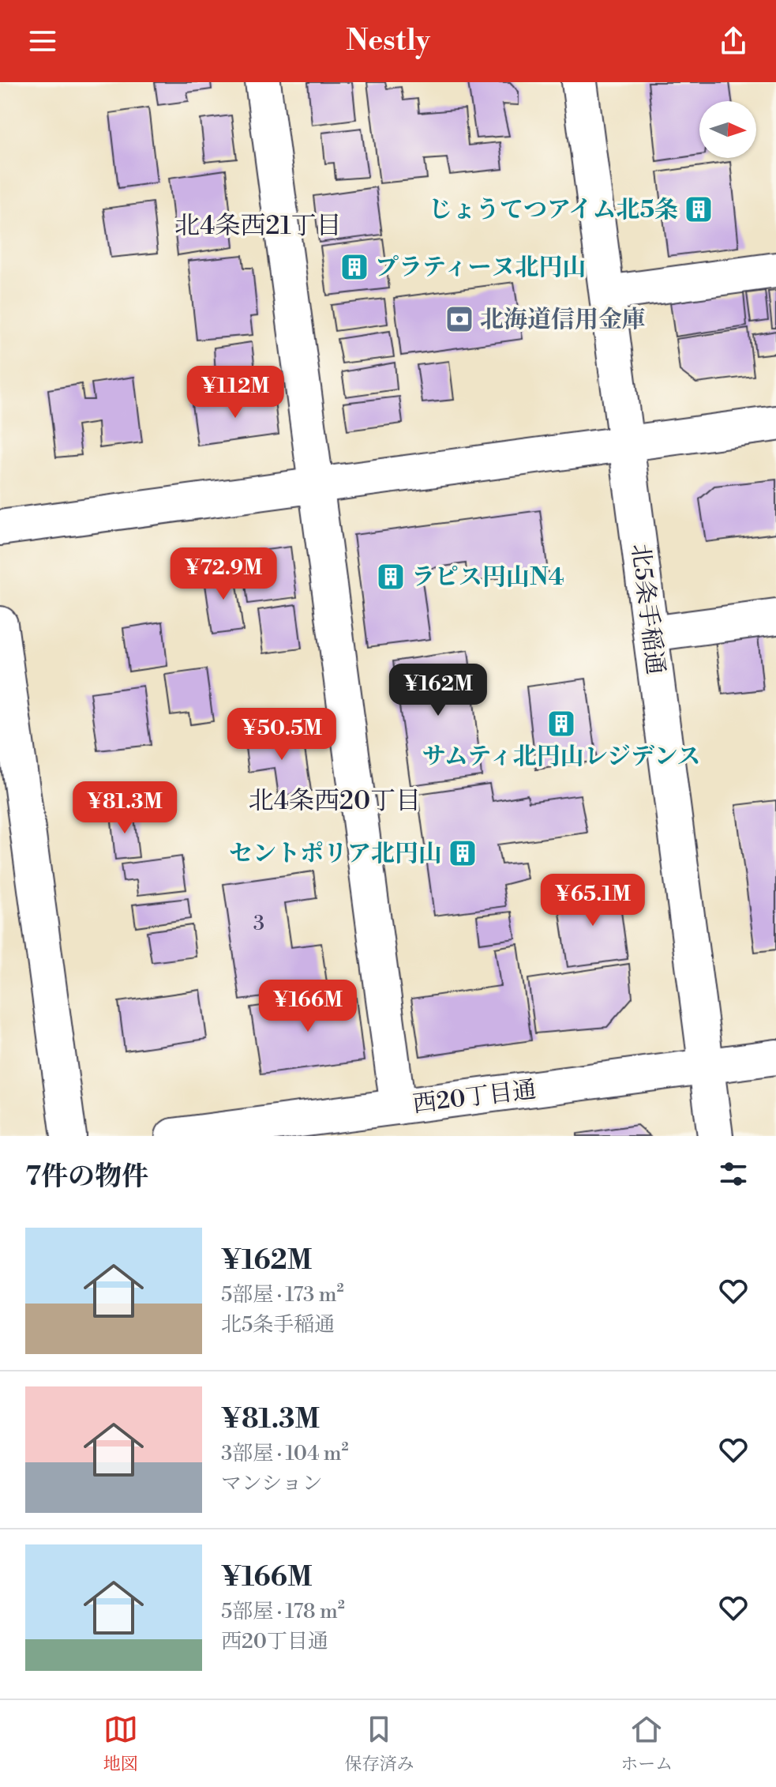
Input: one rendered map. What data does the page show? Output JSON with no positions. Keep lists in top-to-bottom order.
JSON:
{
  "streets": {
    "street": ["北5条手稲通", "西20丁目通"]
  },
  "crossings": [
    ["北5条手稲通", "西20丁目通"]
  ],
  "districts": ["北4条西21丁目", "北4条西20丁目"],
  "places": {
    "building": [
      "じょうてつアイム北5条",
      "プラティーヌ北円山",
      "ラピス円山N4",
      "サムティ北円山レジデンス",
      "セントポリア北円山"
    ],
    "bank": ["北海道信用金庫"]
  },
  "house_numbers": ["3"],
  "north": "right",
  "page": {
    "header": "Nestly",
    "price": [
      "¥112M",
      "¥72.9M",
      "¥162M",
      "¥50.5M",
      "¥81.3M",
      "¥65.1M",
      "¥166M"
    ],
    "heading": "7件の物件",
    "list": [
      {
        "name": "¥162M",
        "note": "5部屋 · 173 m² · 北5条手稲通"
      },
      {
        "name": "¥81.3M",
        "note": "3部屋 · 104 m² · マンション"
      },
      {
        "name": "¥166M",
        "note": "5部屋 · 178 m² · 西20丁目通"
      }
    ],
    "tabs": ["地図", "保存済み", "ホーム"]
  }
}
